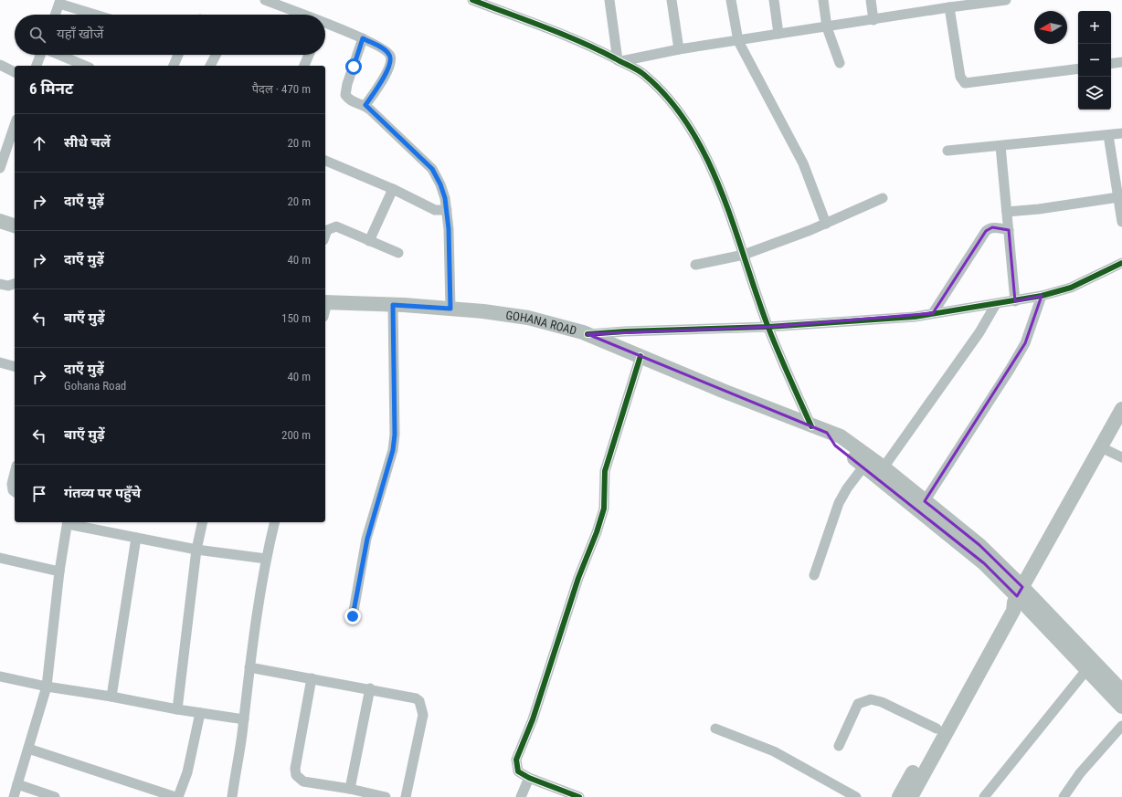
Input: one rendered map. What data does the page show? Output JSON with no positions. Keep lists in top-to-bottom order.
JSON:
{
  "streets": {
    "main road": ["GOHANA ROAD"]
  },
  "north": "left",
  "page": {
    "map_buttons": ["+", "−"],
    "search": "यहाँ खोजें",
    "heading": ["6 मिनट", "पैदल · 470 m"],
    "list": [
      ["सीधे चलें", "20 m"],
      ["दाएँ मुड़ें", "20 m"],
      ["दाएँ मुड़ें", "40 m"],
      ["बाएँ मुड़ें", "150 m"],
      ["दाएँ मुड़ें", "Gohana Road", "40 m"],
      ["बाएँ मुड़ें", "200 m"],
      "गंतव्य पर पहुँचे"
    ]
  }
}
